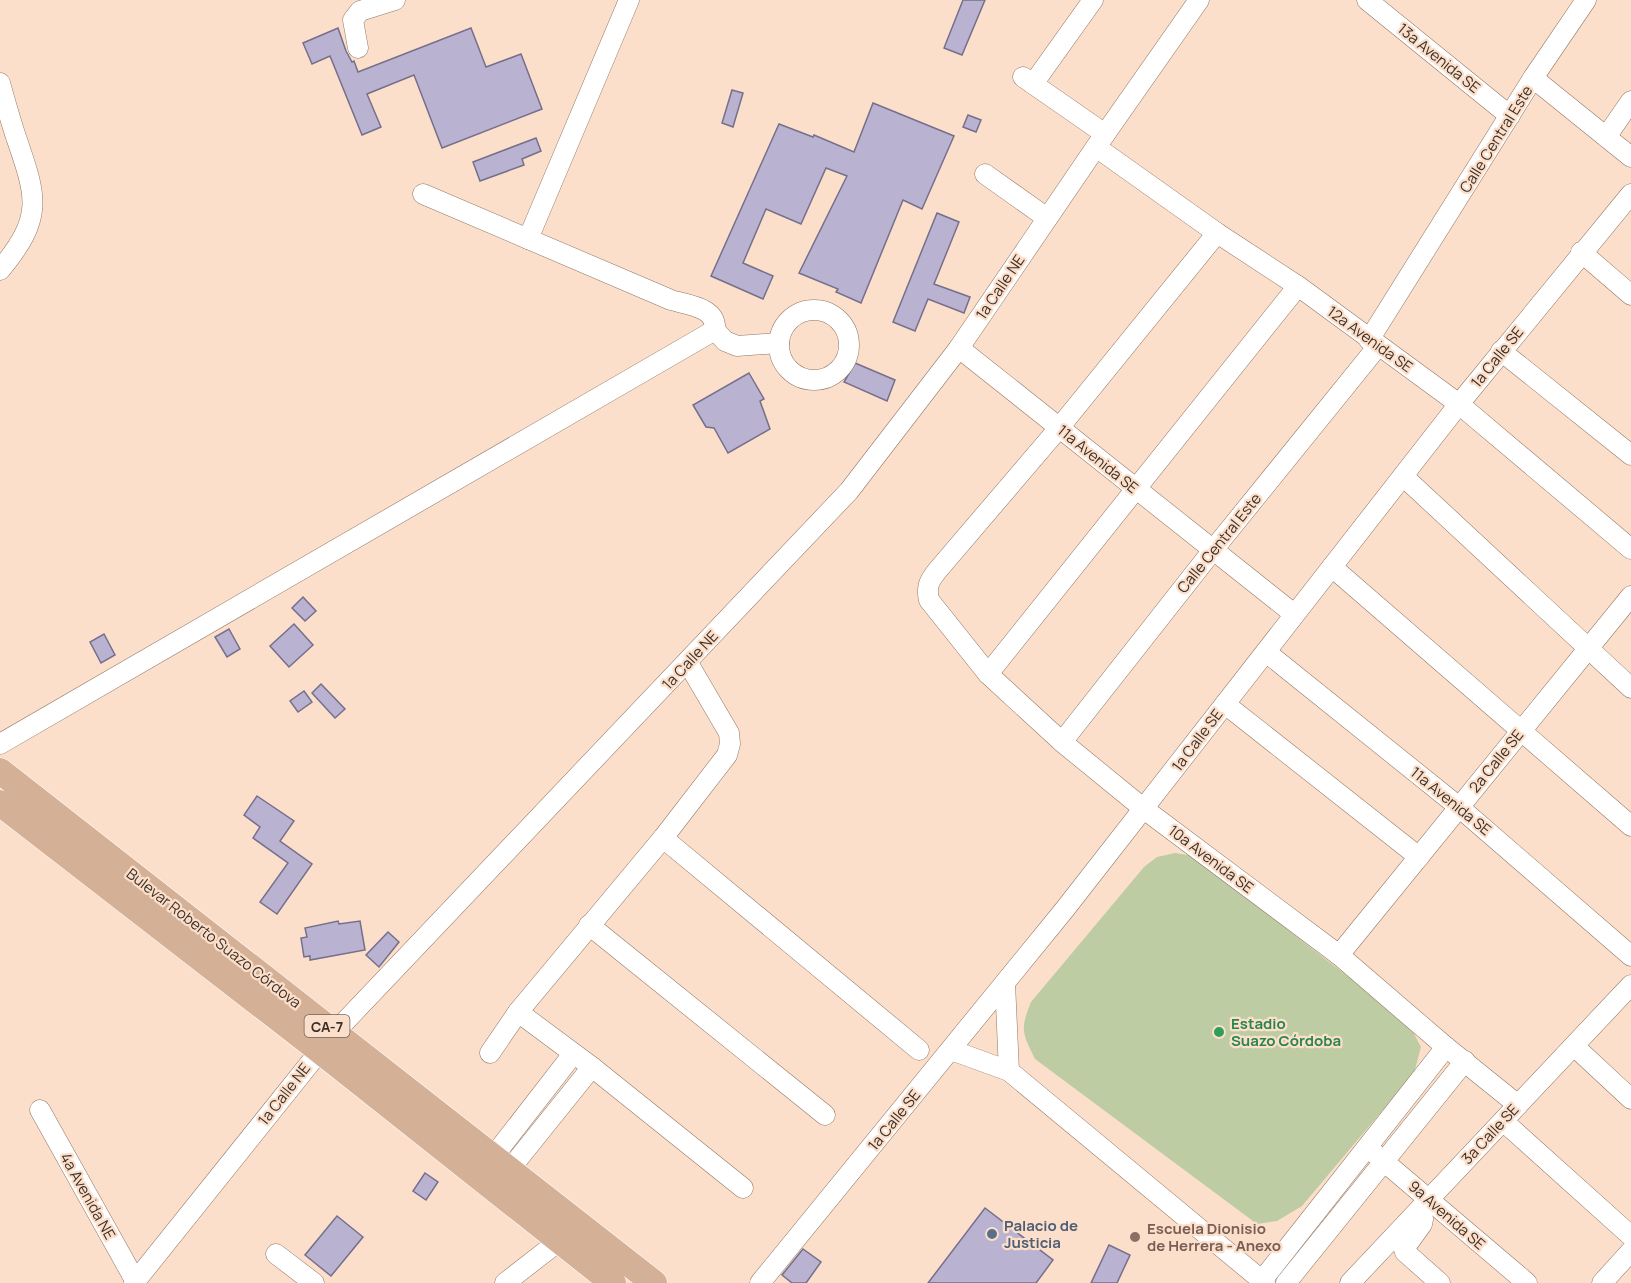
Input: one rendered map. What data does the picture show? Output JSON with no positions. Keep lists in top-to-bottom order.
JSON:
{
  "streets": {
    "main road": ["Bulevar Roberto Suazo Córdova", "CA-7"],
    "street": [
      "13a Avenida SE",
      "Calle Central Este",
      "1a Calle NE",
      "12a Avenida SE",
      "1a Calle SE",
      "11a Avenida SE",
      "2a Calle SE",
      "10a Avenida SE",
      "3a Calle SE",
      "4a Avenida NE",
      "9a Avenida SE"
    ]
  },
  "crossings": [
    ["13a Avenida SE", "Calle Central Este"],
    ["Calle Central Este", "12a Avenida SE"],
    ["Calle Central Este", "11a Avenida SE"],
    ["Calle Central Este", "10a Avenida SE"],
    ["1a Calle NE", "12a Avenida SE"],
    ["1a Calle NE", "11a Avenida SE"],
    ["1a Calle NE", "Bulevar Roberto Suazo Córdova"],
    ["1a Calle NE", "4a Avenida NE"],
    ["12a Avenida SE", "1a Calle SE"],
    ["1a Calle SE", "11a Avenida SE"],
    ["1a Calle SE", "10a Avenida SE"],
    ["11a Avenida SE", "2a Calle SE"],
    ["11a Avenida SE", "10a Avenida SE"],
    ["2a Calle SE", "10a Avenida SE"],
    ["10a Avenida SE", "3a Calle SE"],
    ["3a Calle SE", "9a Avenida SE"]
  ],
  "places": ["Estadio Suazo Córdoba", "Palacio de Justicia", "Escuela Dionisio de Herrera - Anexo"]
}
